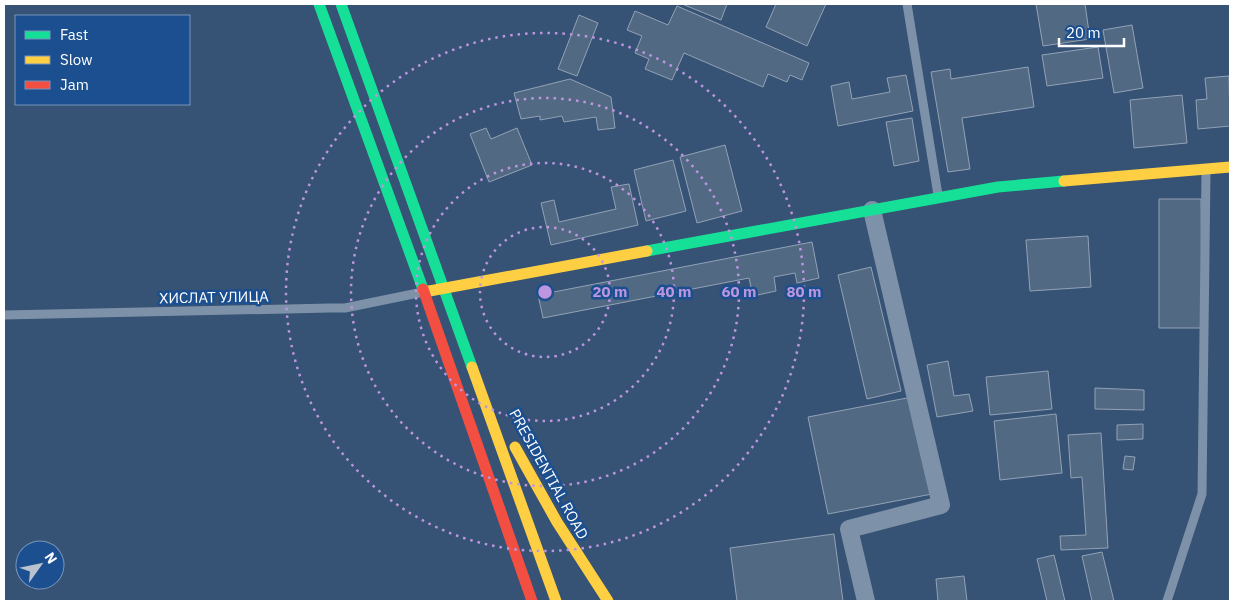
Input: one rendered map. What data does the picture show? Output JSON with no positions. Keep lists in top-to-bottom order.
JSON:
{
  "streets": {
    "main road": ["PRESIDENTIAL ROAD"],
    "lane": ["ХИСЛАТ УЛИЦА"]
  },
  "legend": ["Fast", "Slow", "Jam"],
  "scale_bar": "20 m",
  "north": "top right",
  "rings": [
    "20 m",
    "40 m",
    "60 m",
    "80 m"
  ]
}
